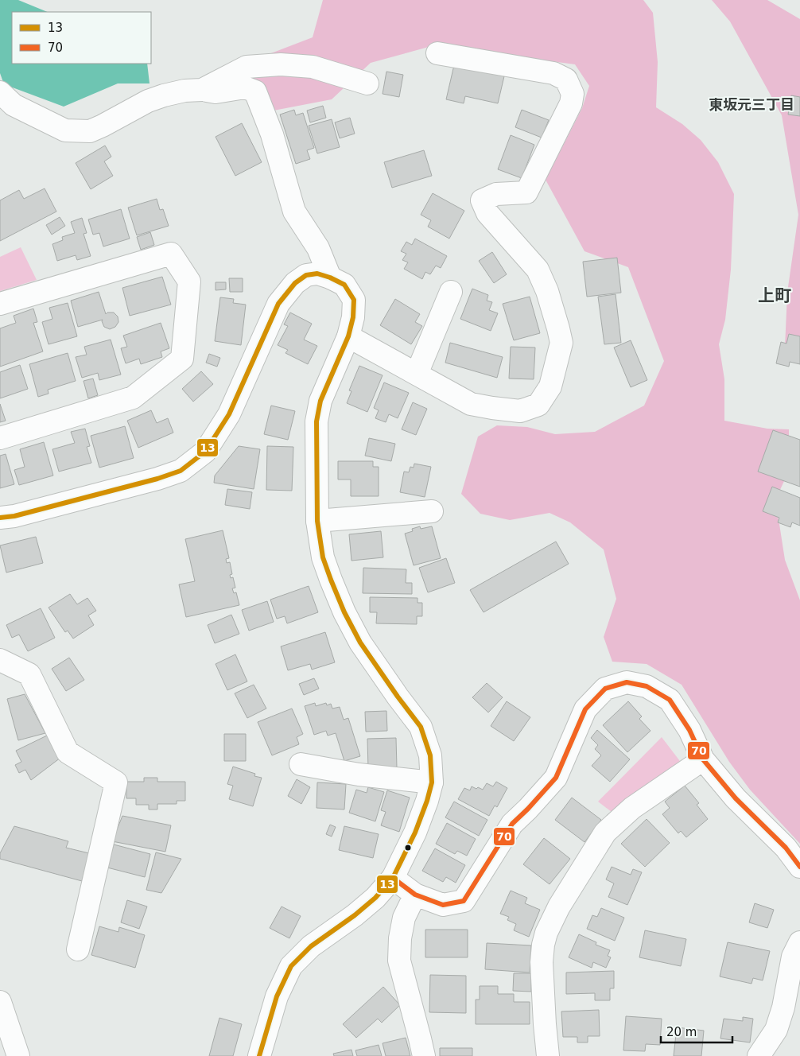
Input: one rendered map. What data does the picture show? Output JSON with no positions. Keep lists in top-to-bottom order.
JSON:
{
  "districts": ["東坂元三丁目", "上町"],
  "lines": ["transit line 13", "transit line 70"],
  "legend": ["13", "70"],
  "scale_bar": "20 m"
}
